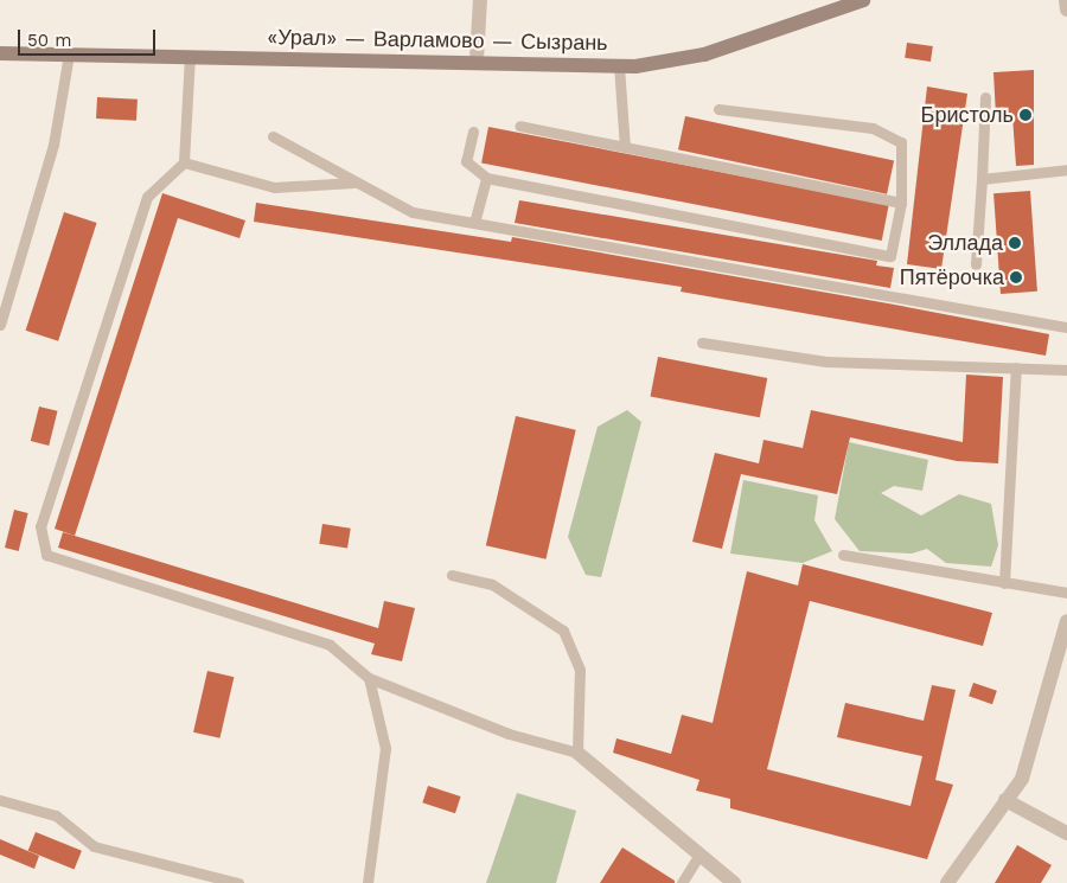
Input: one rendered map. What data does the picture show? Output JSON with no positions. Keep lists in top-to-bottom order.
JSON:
{
  "streets": {
    "main road": ["«Урал» — Варламово — Сызрань"]
  },
  "places": ["Бристоль", "Эллада", "Пятёрочка"],
  "scale_bar": "50 m"
}
